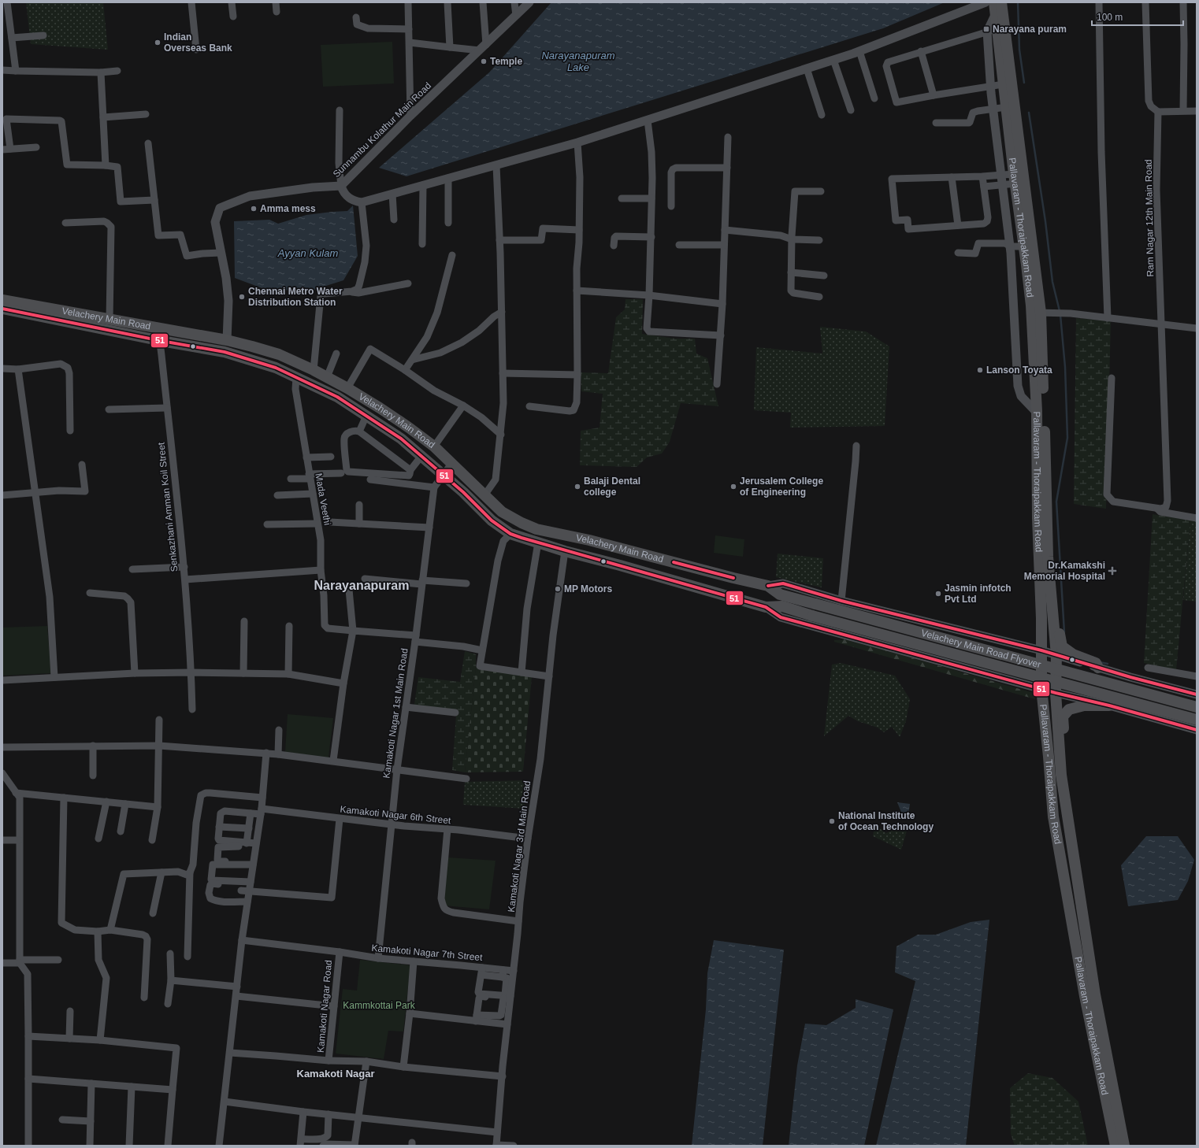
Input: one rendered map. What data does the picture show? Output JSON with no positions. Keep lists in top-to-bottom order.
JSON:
{
  "streets": {
    "main road": ["Pallavaram - Thoraipakkam Road", "Velachery Main Road", "Velachery Main Road Flyover"],
    "street": [
      "Sunnambu Kolathur Main Road",
      "Ram Nagar 12th Main Road",
      "Mada Veethi",
      "Senkazhani Amman Koil Street",
      "Kamakoti Nagar 1st Main Road",
      "Kamakoti Nagar 6th Street",
      "Kamakoti Nagar 3rd Main Road",
      "Kamakoti Nagar 7th Street",
      "Kamakoti Nagar Road"
    ]
  },
  "crossings": [
    ["Sunnambu Kolathur Main Road", "Velachery Main Road"],
    ["Velachery Main Road", "Mada Veethi"],
    ["Velachery Main Road", "Senkazhani Amman Koil Street"],
    ["Velachery Main Road", "Velachery Main Road Flyover"],
    ["Velachery Main Road", "Kamakoti Nagar 1st Main Road"],
    ["Velachery Main Road", "Kamakoti Nagar 3rd Main Road"],
    ["Kamakoti Nagar 1st Main Road", "Kamakoti Nagar 6th Street"],
    ["Kamakoti Nagar 1st Main Road", "Kamakoti Nagar 7th Street"],
    ["Kamakoti Nagar 6th Street", "Kamakoti Nagar 3rd Main Road"],
    ["Kamakoti Nagar 3rd Main Road", "Kamakoti Nagar 7th Street"],
    ["Kamakoti Nagar 7th Street", "Kamakoti Nagar Road"]
  ],
  "districts": ["Narayanapuram", "Kamakoti Nagar"],
  "water": ["Narayanapuram Lake", "Ayyan Kulam"],
  "parks": ["Kammkottai Park"],
  "places": {
    "transit": ["Narayana puram"],
    "other": [
      "Indian Overseas Bank",
      "Temple",
      "Amma mess",
      "Chennai Metro Water Distribution Station",
      "Lanson Toyata",
      "Balaji Dental college",
      "Jerusalem College of Engineering",
      "MP Motors",
      "Jasmin infotch Pvt Ltd",
      "National Institute of Ocean Technology"
    ],
    "health": ["Dr.Kamakshi Memorial Hospital"]
  },
  "lines": ["transit line 51"],
  "scale_bar": "100 m"
}
